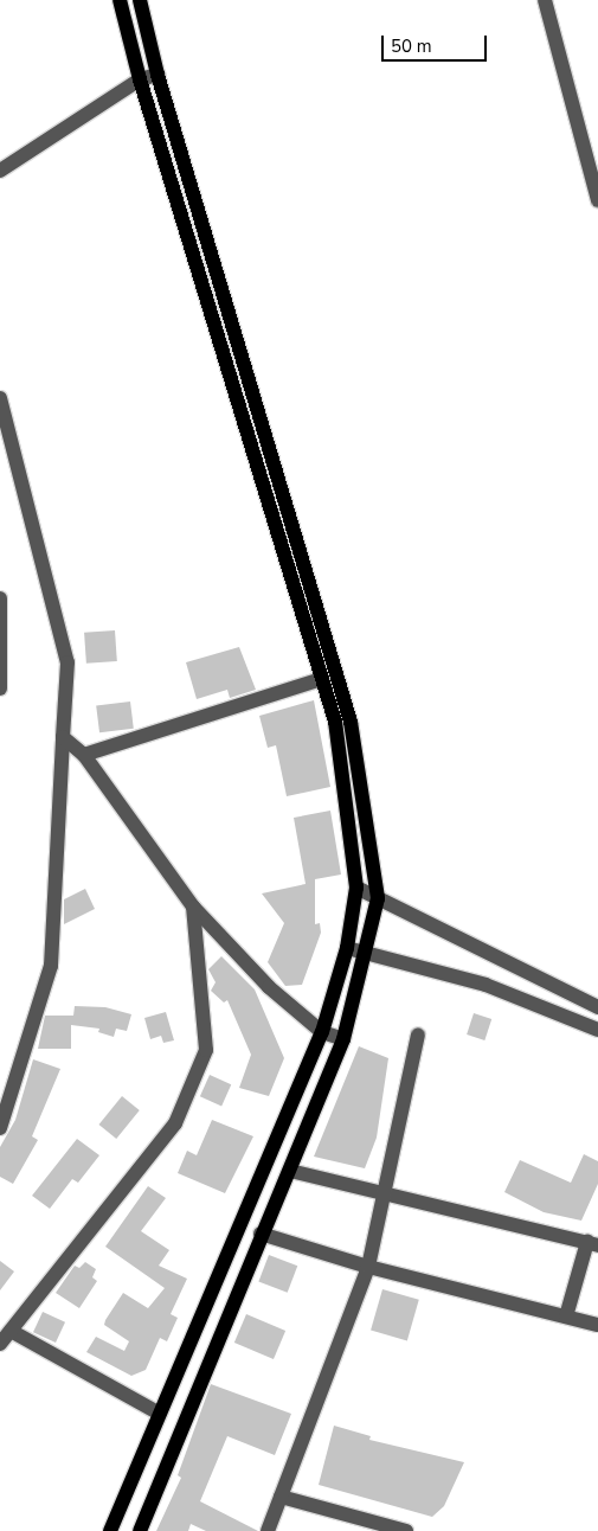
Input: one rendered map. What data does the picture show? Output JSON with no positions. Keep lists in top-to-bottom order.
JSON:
{
  "scale_bar": "50 m"
}
